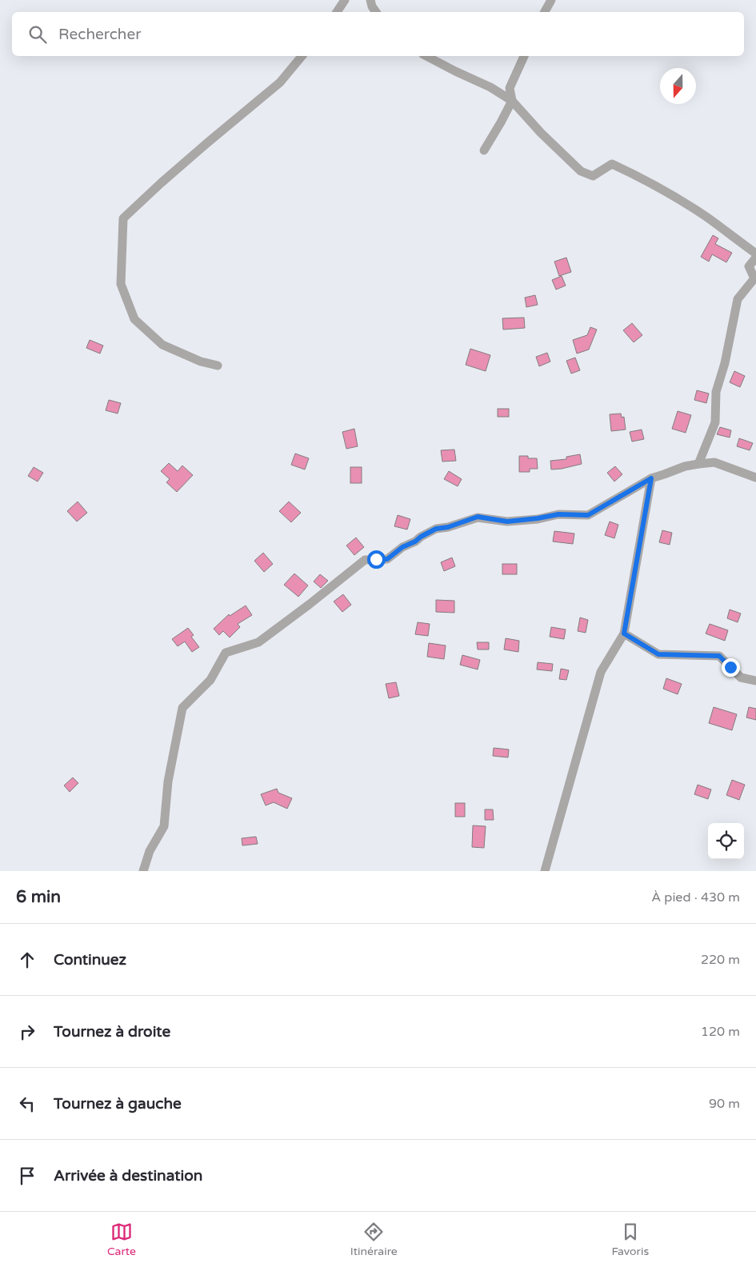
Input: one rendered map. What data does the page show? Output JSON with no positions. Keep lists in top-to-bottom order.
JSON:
{
  "north": "bottom",
  "page": {
    "search": "Rechercher",
    "heading": ["6 min", "À pied · 430 m"],
    "list": [
      ["Continuez", "220 m"],
      ["Tournez à droite", "120 m"],
      ["Tournez à gauche", "90 m"],
      "Arrivée à destination"
    ],
    "nav": ["Carte", "Itinéraire", "Favoris"]
  }
}
